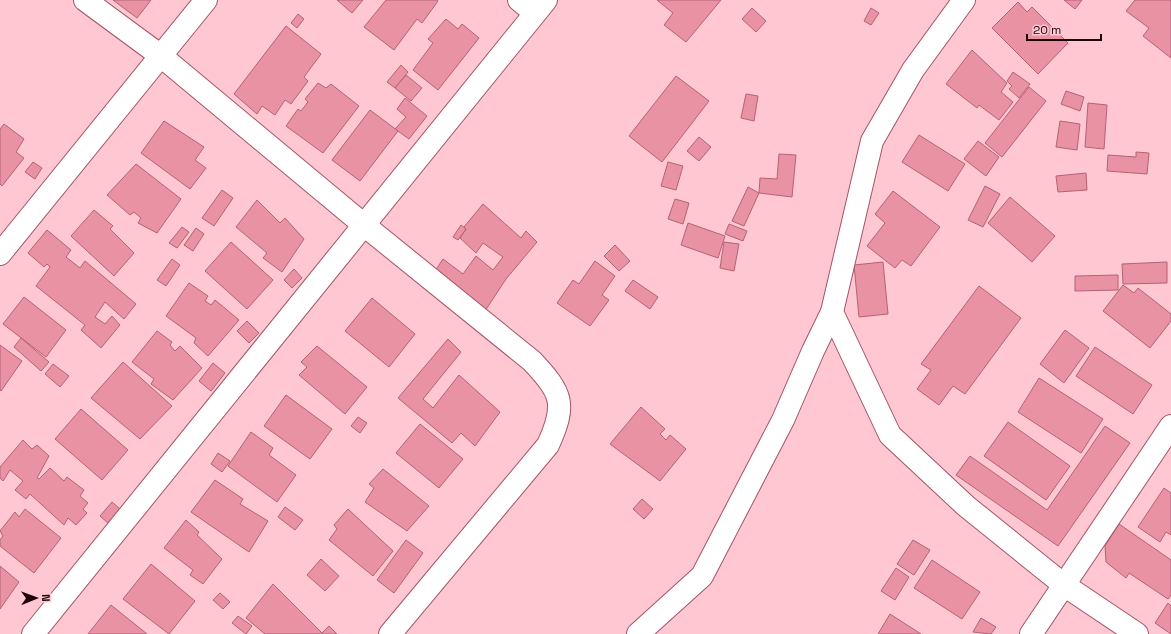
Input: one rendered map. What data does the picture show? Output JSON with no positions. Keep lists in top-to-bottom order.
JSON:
{
  "scale_bar": "20 m",
  "north": "right"
}
